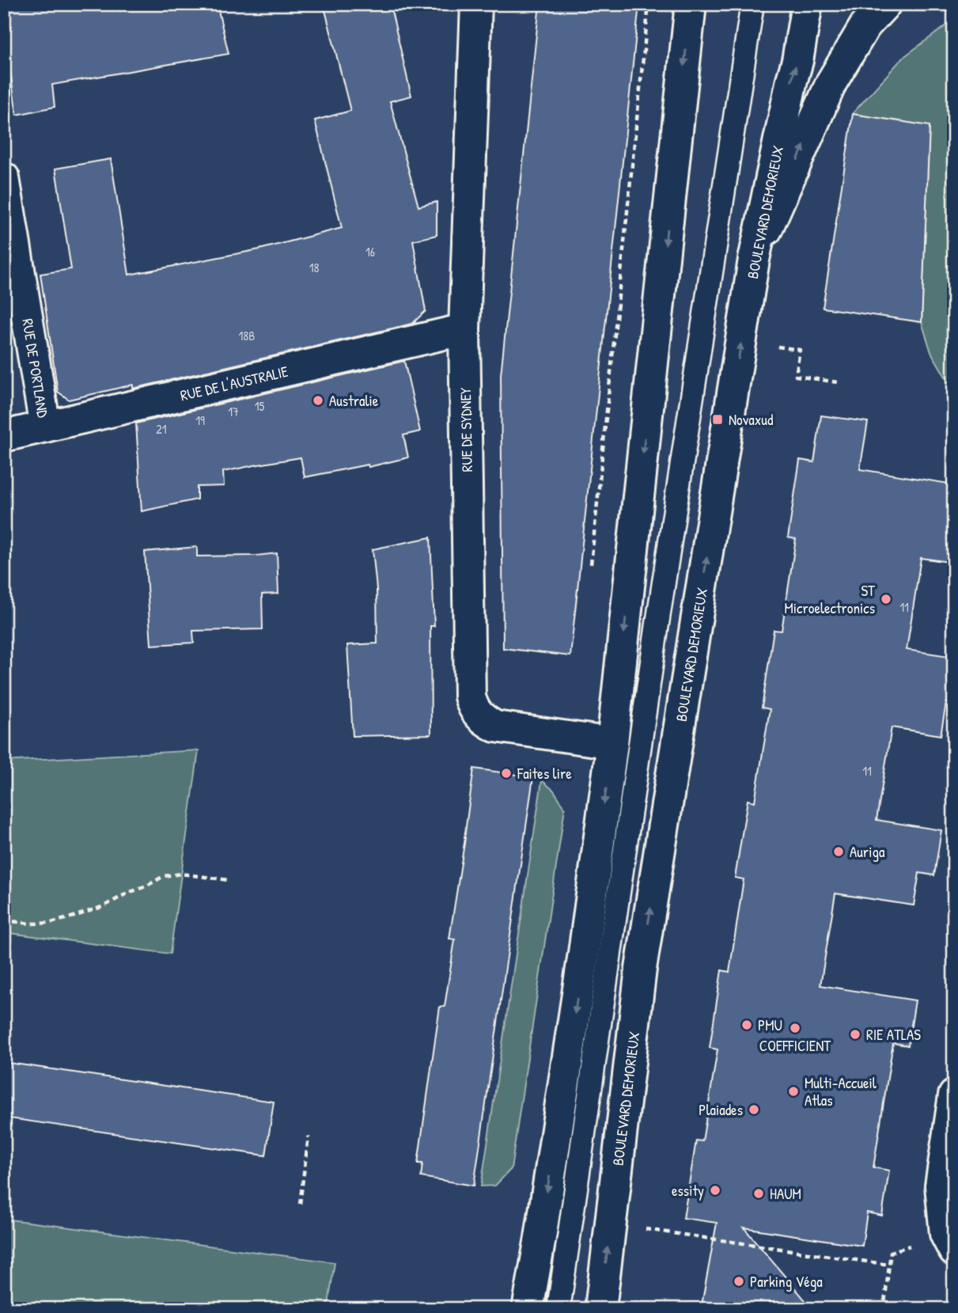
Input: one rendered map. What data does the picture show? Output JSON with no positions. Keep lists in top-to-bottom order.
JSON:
{
  "streets": {
    "main road": [
      "BOULEVARD DEMORIEUX",
      "RUE DE PORTLAND",
      "RUE DE L'AUSTRALIE",
      "RUE DE SYDNEY"
    ]
  },
  "crossings": [
    ["RUE DE PORTLAND", "RUE DE L'AUSTRALIE"],
    ["RUE DE L'AUSTRALIE", "RUE DE SYDNEY"]
  ],
  "places": {
    "other": [
      "Australie",
      "ST Microelectronics",
      "Faites lire",
      "Auriga",
      "PMU",
      "COEFFICIENT",
      "RIE ATLAS",
      "Multi-Accueil Atlas",
      "Plaiades",
      "essity",
      "HAUM",
      "Parking Véga"
    ],
    "transit": ["Novaxud"]
  },
  "house_numbers": [
    "16",
    "18",
    "18B",
    "15",
    "17",
    "19",
    "21",
    "11",
    "11"
  ]
}
